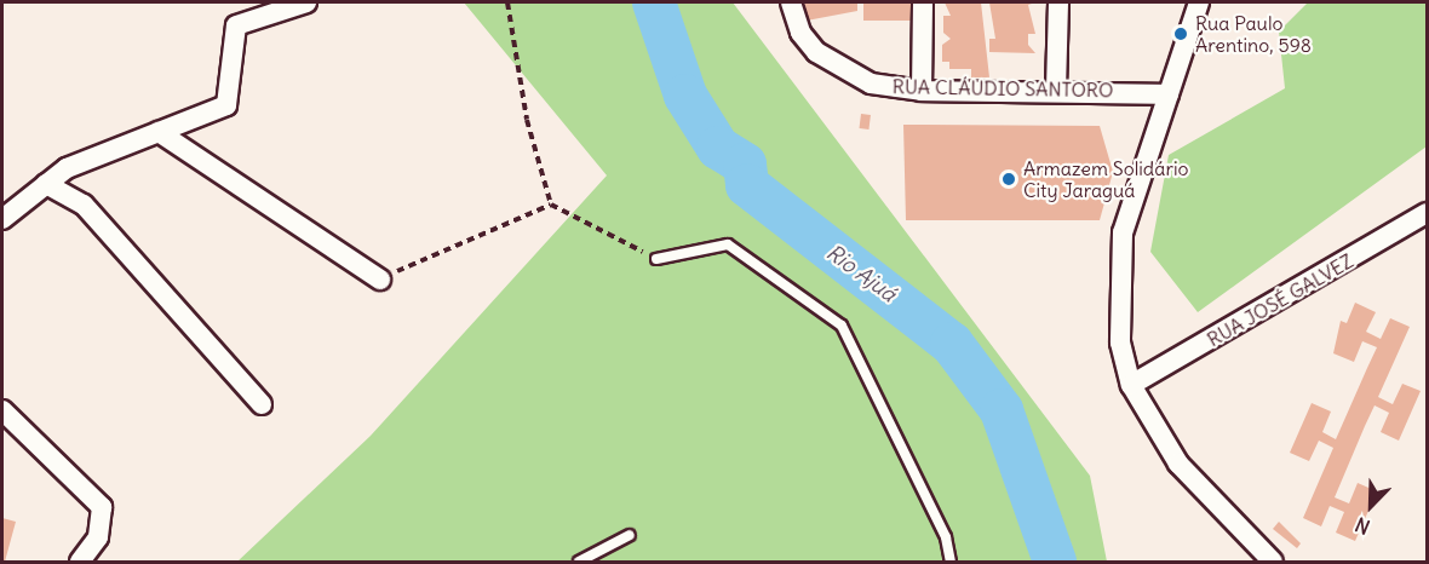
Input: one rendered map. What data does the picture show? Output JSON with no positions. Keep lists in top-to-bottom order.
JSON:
{
  "streets": {
    "street": ["RUA CLÁUDIO SANTORO", "RUA JOSÉ GALVEZ"]
  },
  "water": ["Rio Ajuá"],
  "places": ["Rua Paulo Arentino, 598", "Armazem Solidário City Jaraguá"],
  "north": "bottom left"
}
